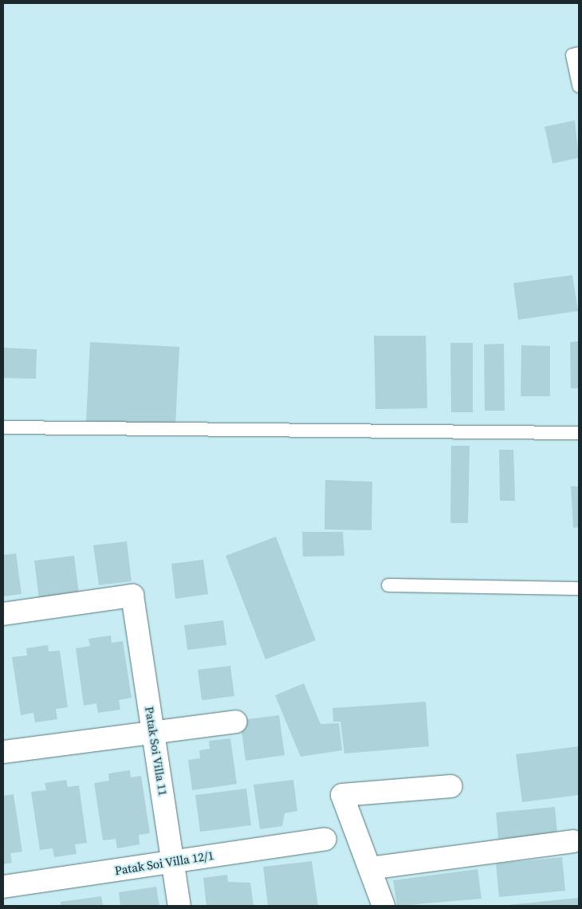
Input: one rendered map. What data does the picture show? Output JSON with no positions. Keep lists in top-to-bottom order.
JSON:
{
  "streets": {
    "street": ["Patak Soi Villa 11", "Patak Soi Villa 12/1"]
  },
  "crossings": [
    ["Patak Soi Villa 11", "Patak Soi Villa 12/1"]
  ]
}
